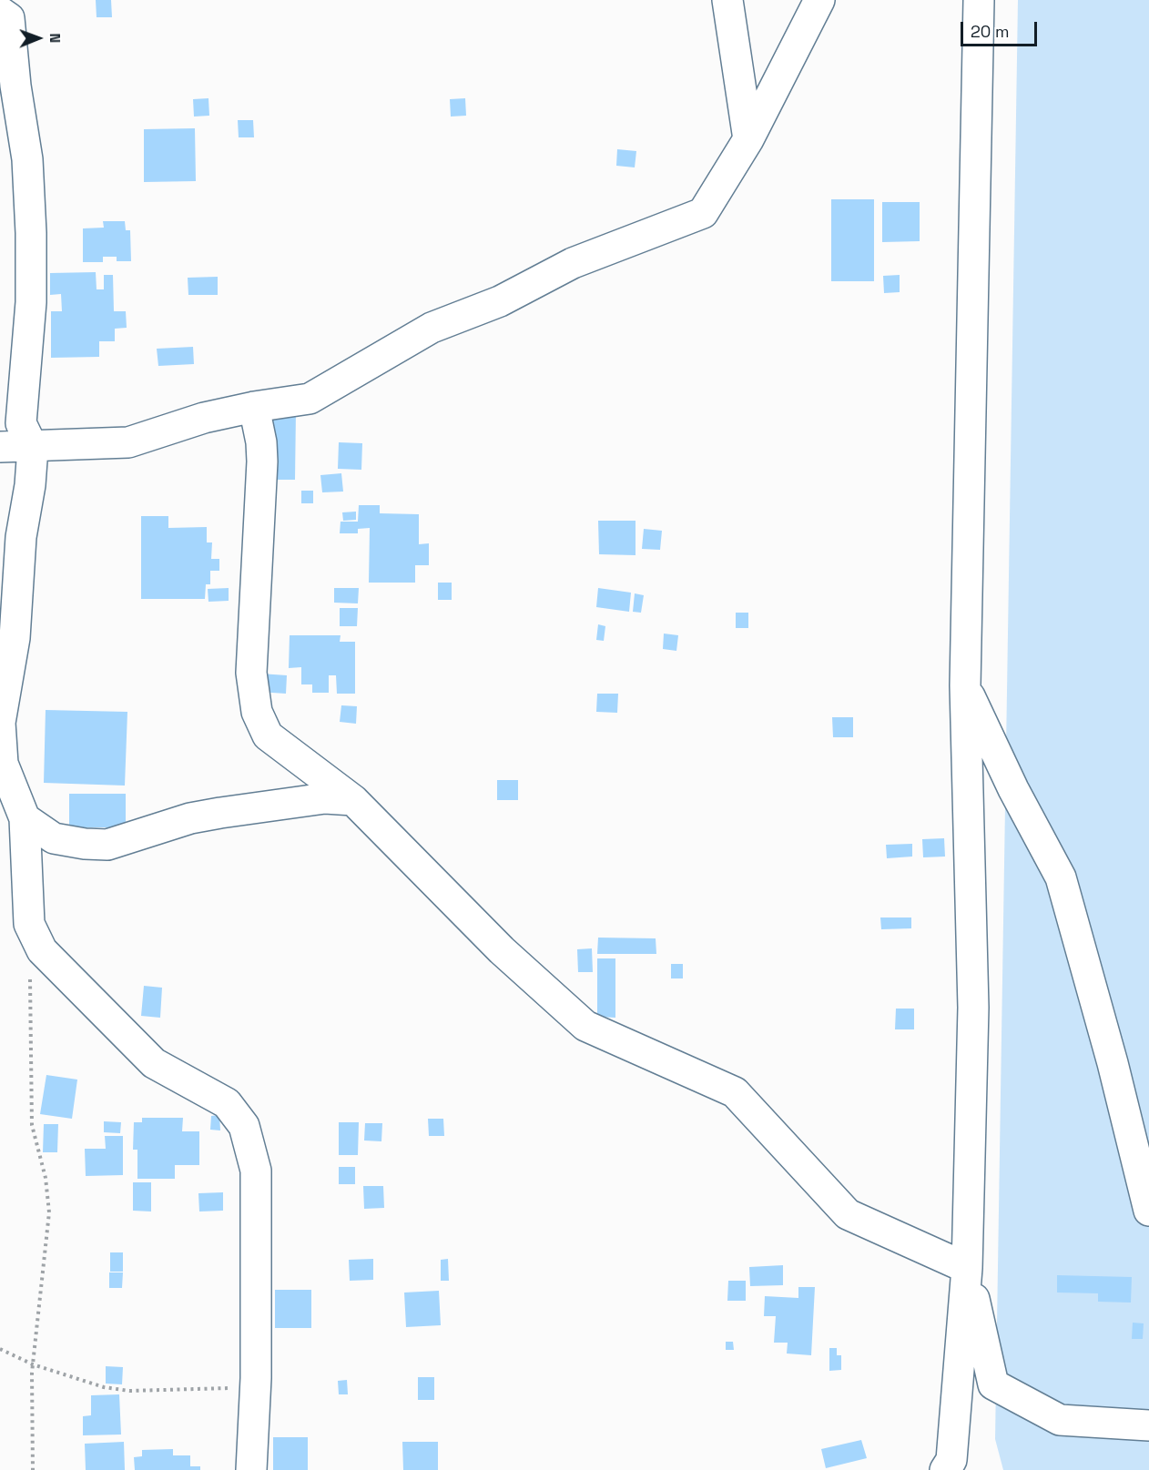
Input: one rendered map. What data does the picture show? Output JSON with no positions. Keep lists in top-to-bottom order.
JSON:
{
  "scale_bar": "20 m",
  "north": "right"
}
